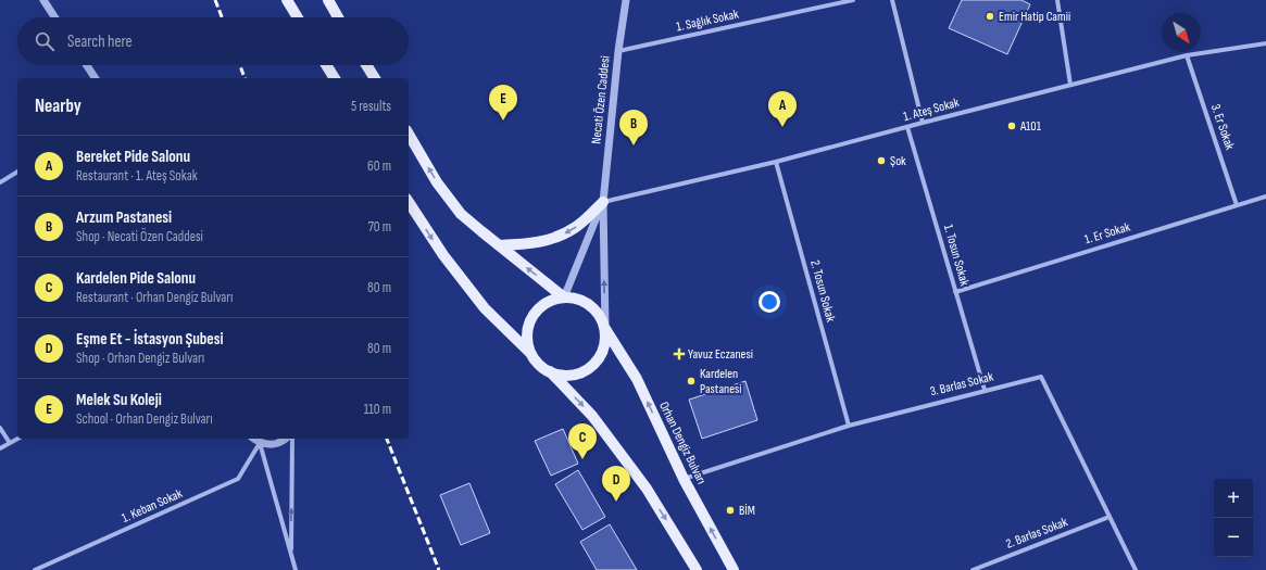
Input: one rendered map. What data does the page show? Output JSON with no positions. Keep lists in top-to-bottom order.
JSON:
{
  "streets": {
    "main road": ["Orhan Dengiz Bulvarı"],
    "street": [
      "1. Sağlık Sokak",
      "Necati Özen Caddesi",
      "1. Ateş Sokak",
      "3. Er Sokak",
      "1. Er Sokak",
      "1. Tosun Sokak",
      "2. Tosun Sokak",
      "3. Barlas Sokak",
      "1. Keban Sokak",
      "2. Barlas Sokak"
    ]
  },
  "crossings": [
    ["1. Sağlık Sokak", "Necati Özen Caddesi"],
    ["Necati Özen Caddesi", "1. Ateş Sokak"],
    ["1. Ateş Sokak", "3. Er Sokak"],
    ["1. Ateş Sokak", "1. Tosun Sokak"],
    ["1. Ateş Sokak", "2. Tosun Sokak"],
    ["3. Er Sokak", "1. Er Sokak"],
    ["1. Er Sokak", "1. Tosun Sokak"],
    ["1. Tosun Sokak", "3. Barlas Sokak"],
    ["2. Tosun Sokak", "3. Barlas Sokak"],
    ["3. Barlas Sokak", "Orhan Dengiz Bulvarı"],
    ["3. Barlas Sokak", "2. Barlas Sokak"]
  ],
  "places": {
    "other": [
      "Emir Hatip Camii",
      "A101",
      "Şok",
      "Kardelen Pastanesi",
      "BİM"
    ],
    "health": ["Yavuz Eczanesi"]
  },
  "north": "bottom right",
  "page": {
    "search": "Search here",
    "heading": ["Nearby", "5 results"],
    "pins": [
      "E",
      "A",
      "B",
      "C",
      "D"
    ],
    "list": [
      {
        "mark": "A",
        "name": "Bereket Pide Salonu",
        "note": "Restaurant · 1. Ateş Sokak",
        "value": "60 m"
      },
      {
        "mark": "B",
        "name": "Arzum Pastanesi",
        "note": "Shop · Necati Özen Caddesi",
        "value": "70 m"
      },
      {
        "mark": "C",
        "name": "Kardelen Pide Salonu",
        "note": "Restaurant · Orhan Dengiz Bulvarı",
        "value": "80 m"
      },
      {
        "mark": "D",
        "name": "Eşme Et - İstasyon Şubesi",
        "note": "Shop · Orhan Dengiz Bulvarı",
        "value": "80 m"
      },
      {
        "mark": "E",
        "name": "Melek Su Koleji",
        "note": "School · Orhan Dengiz Bulvarı",
        "value": "110 m"
      }
    ],
    "map_buttons": ["+", "−"]
  }
}
